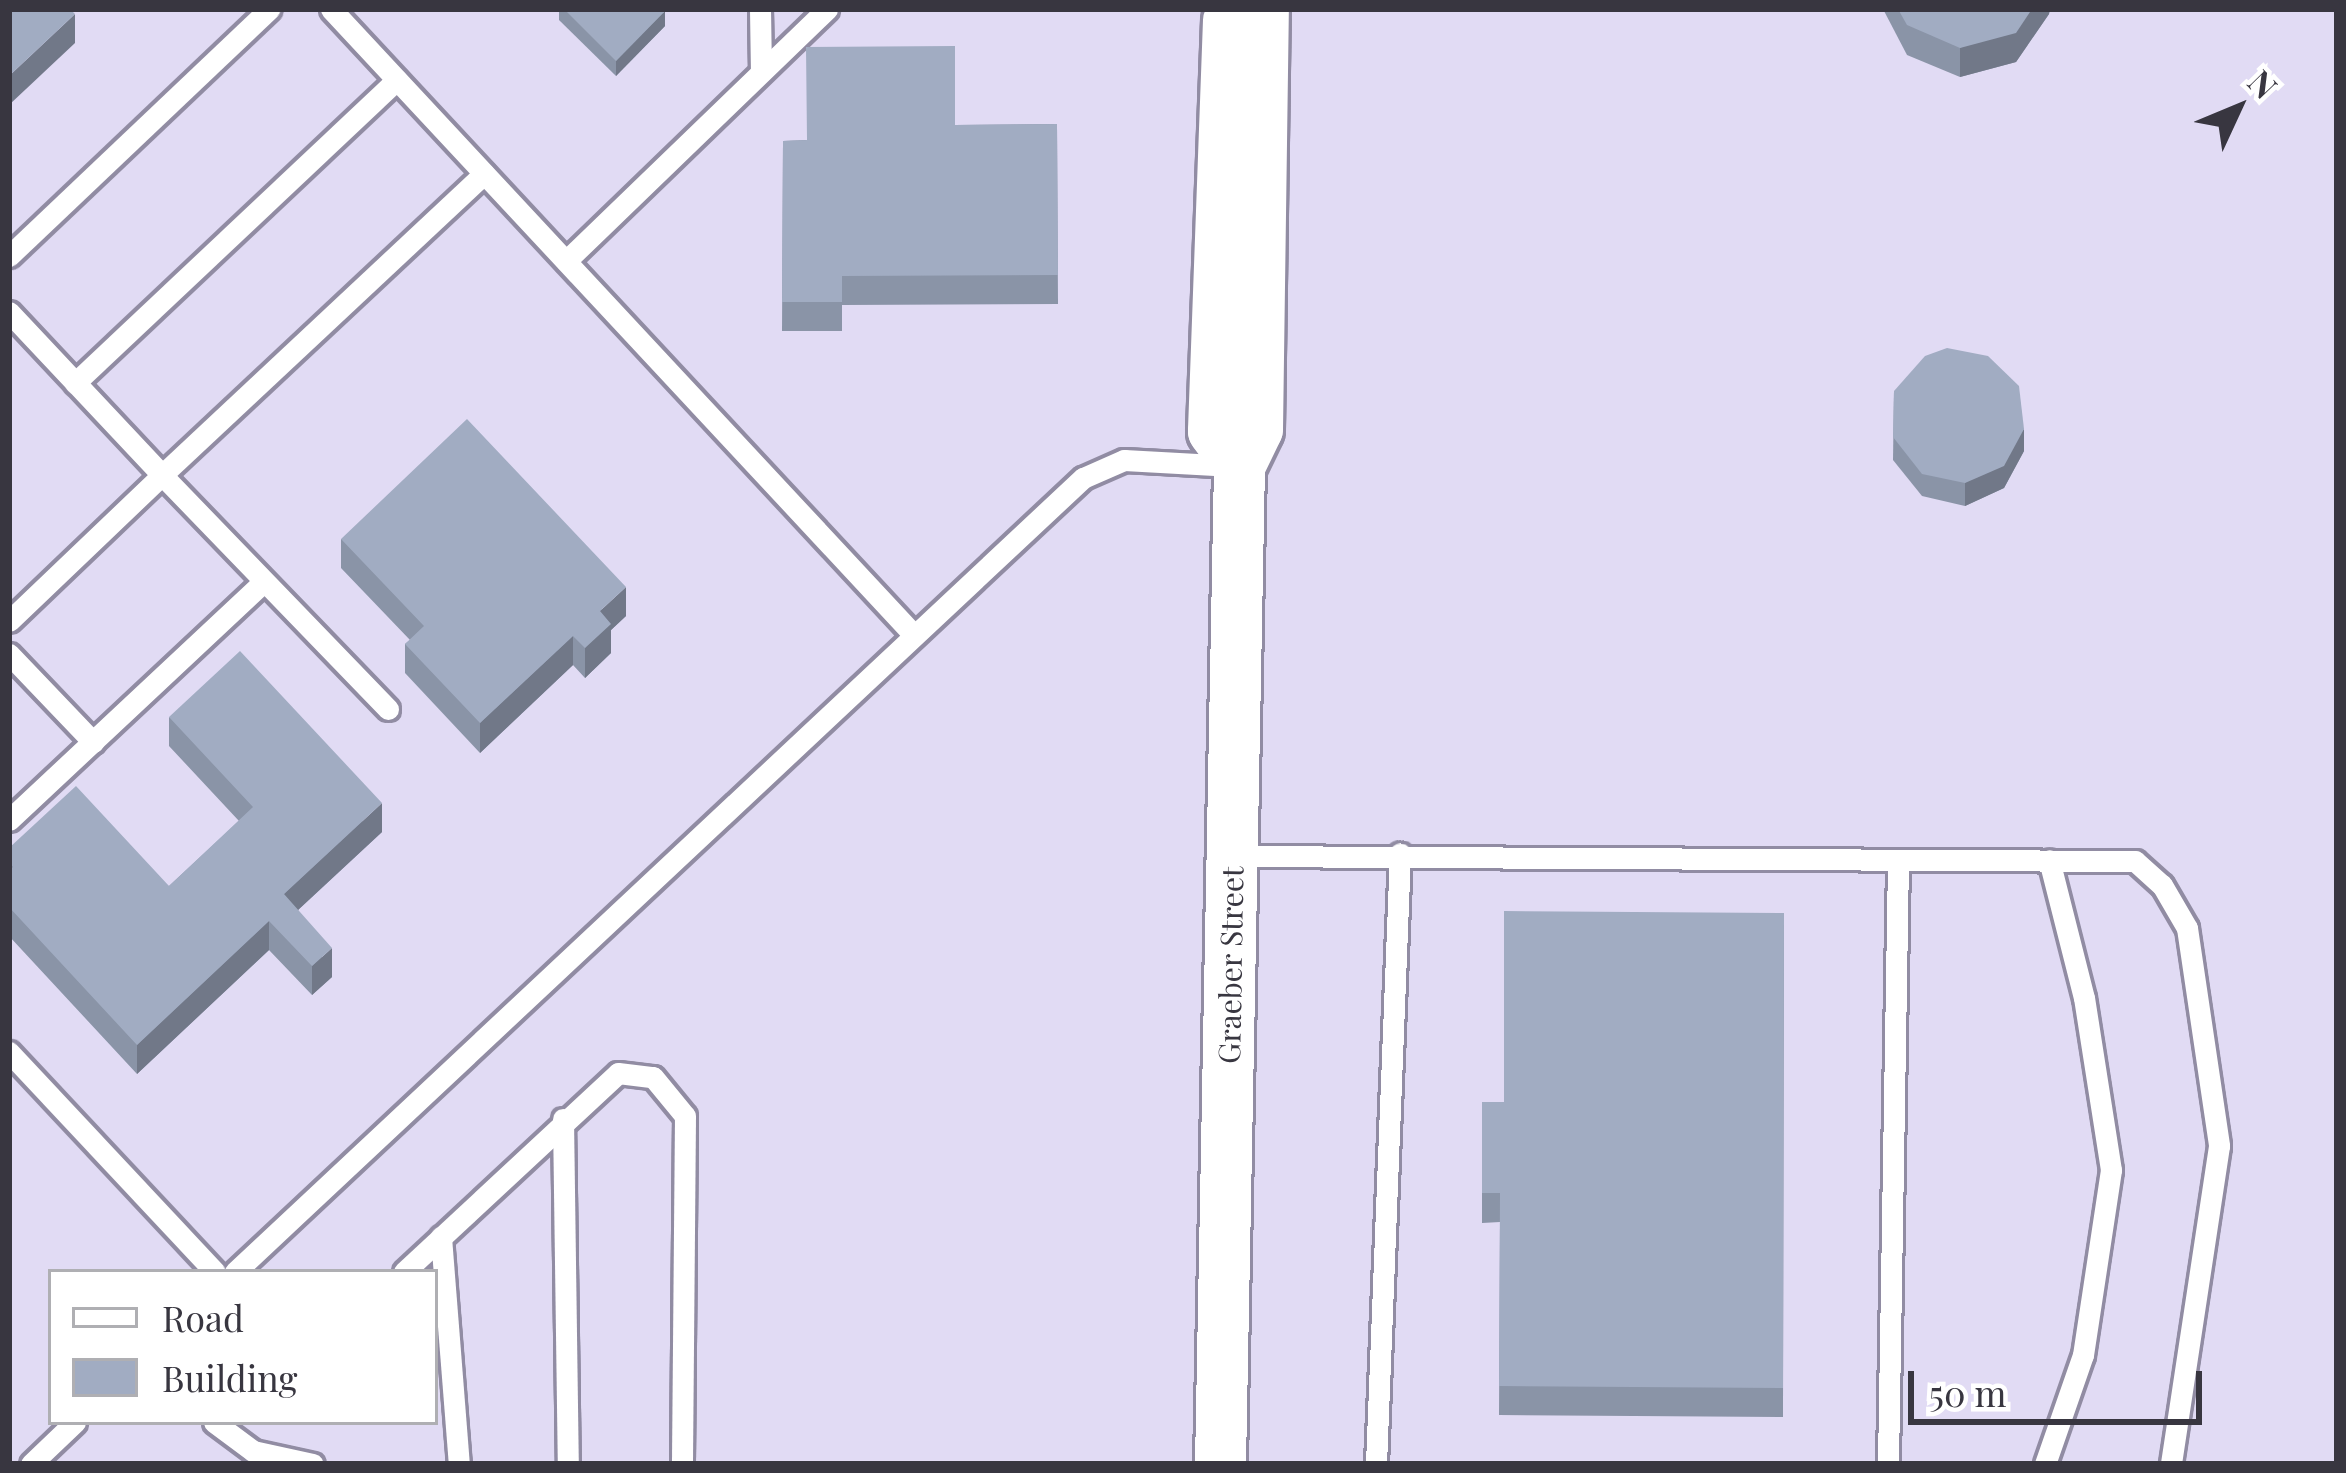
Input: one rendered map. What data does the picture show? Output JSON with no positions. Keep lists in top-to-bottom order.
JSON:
{
  "streets": {
    "street": ["Graeber Street"]
  },
  "legend": ["Road", "Building"],
  "scale_bar": "50 m",
  "north": "top right"
}
